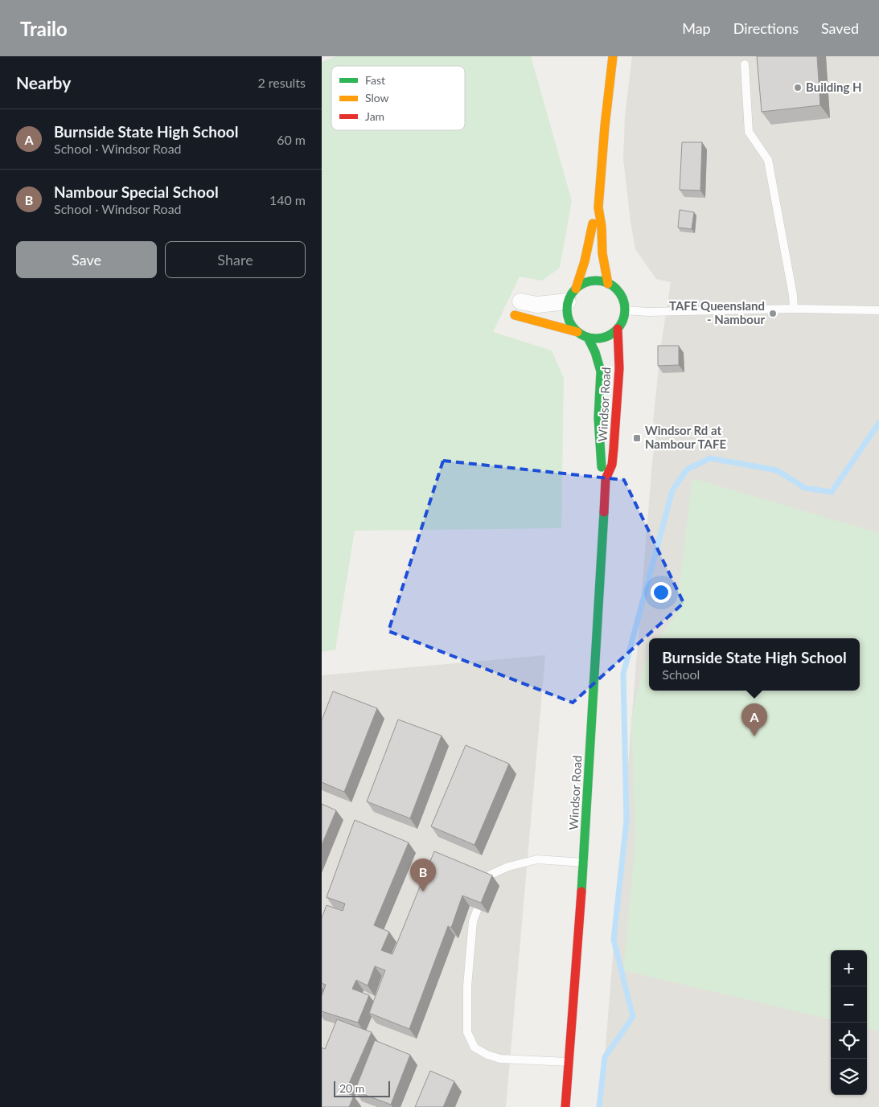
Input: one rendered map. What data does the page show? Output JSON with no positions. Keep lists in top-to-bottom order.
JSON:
{
  "streets": {
    "street": ["Windsor Road"]
  },
  "places": {
    "other": ["Building H", "TAFE Queensland - Nambour"],
    "transit": ["Windsor Rd at Nambour TAFE"]
  },
  "legend": ["Fast", "Slow", "Jam"],
  "scale_bar": "20 m",
  "page": {
    "header": "Trailo",
    "nav": ["Map", "Directions", "Saved"],
    "heading": ["Nearby", "2 results"],
    "list": [
      {
        "mark": "A",
        "name": "Burnside State High School",
        "note": "School · Windsor Road",
        "value": "60 m"
      },
      {
        "mark": "B",
        "name": "Nambour Special School",
        "note": "School · Windsor Road",
        "value": "140 m"
      }
    ],
    "buttons": ["Save", "Share"],
    "popup": ["Burnside State High School", "School"],
    "pins": ["A", "B"],
    "map_buttons": ["+", "−"],
    "scale": "20 m"
  }
}
